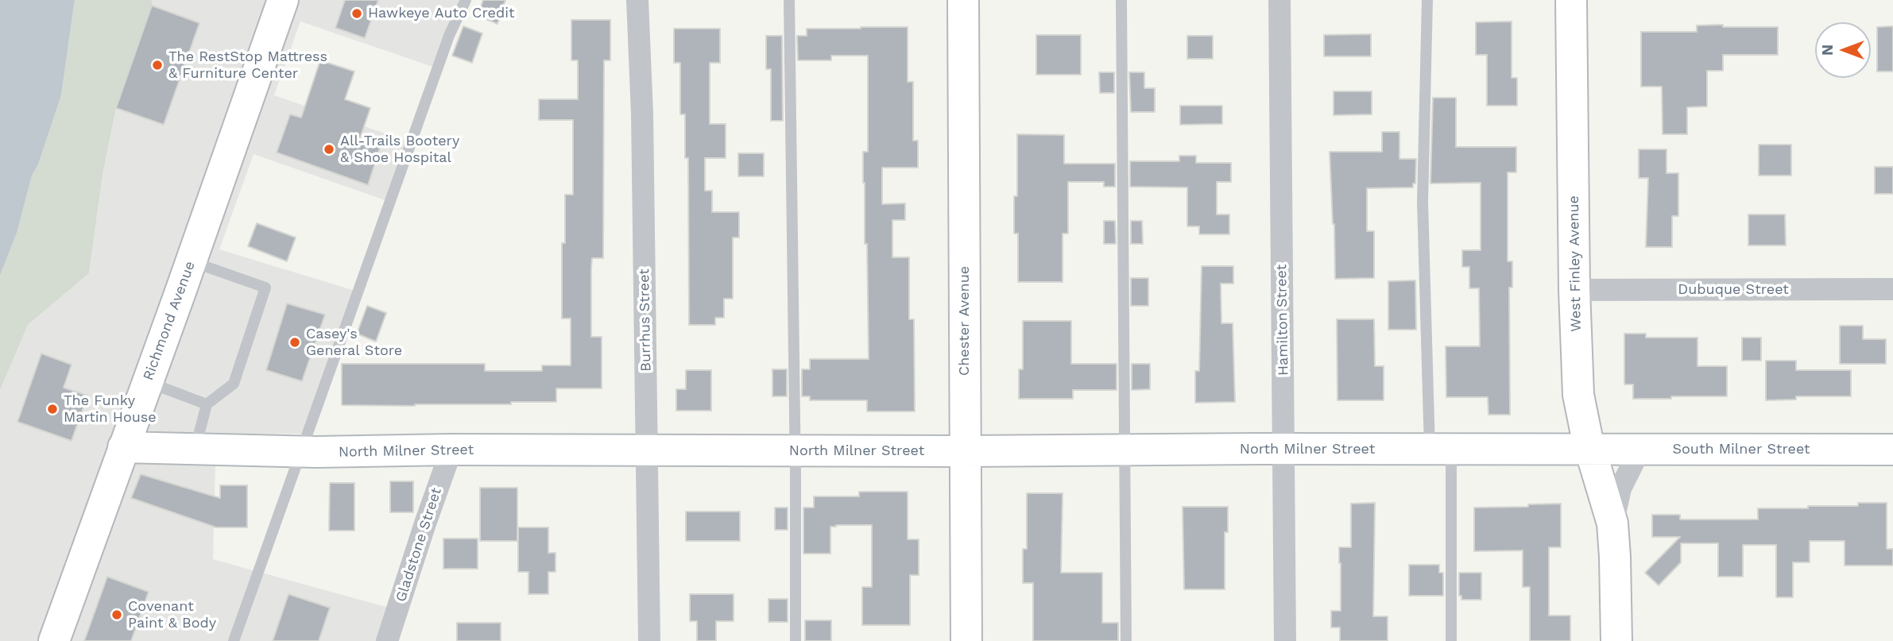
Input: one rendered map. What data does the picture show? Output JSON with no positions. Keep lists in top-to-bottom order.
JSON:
{
  "streets": {
    "main road": [
      "West Finley Avenue",
      "Richmond Avenue",
      "Chester Avenue",
      "North Milner Street",
      "South Milner Street"
    ],
    "street": [
      "Dubuque Street",
      "Burrhus Street",
      "Hamilton Street",
      "Gladstone Street"
    ]
  },
  "crossings": [
    ["West Finley Avenue", "Dubuque Street"],
    ["West Finley Avenue", "North Milner Street"],
    ["West Finley Avenue", "South Milner Street"],
    ["Burrhus Street", "North Milner Street"],
    ["Hamilton Street", "North Milner Street"],
    ["Richmond Avenue", "North Milner Street"],
    ["Chester Avenue", "North Milner Street"],
    ["North Milner Street", "South Milner Street"],
    ["North Milner Street", "Gladstone Street"]
  ],
  "places": [
    "Hawkeye Auto Credit",
    "The RestStop Mattress & Furniture Center",
    "All-Trails Bootery & Shoe Hospital",
    "Casey's General Store",
    "The Funky Martin House",
    "Covenant Paint & Body"
  ],
  "north": "left"
}
